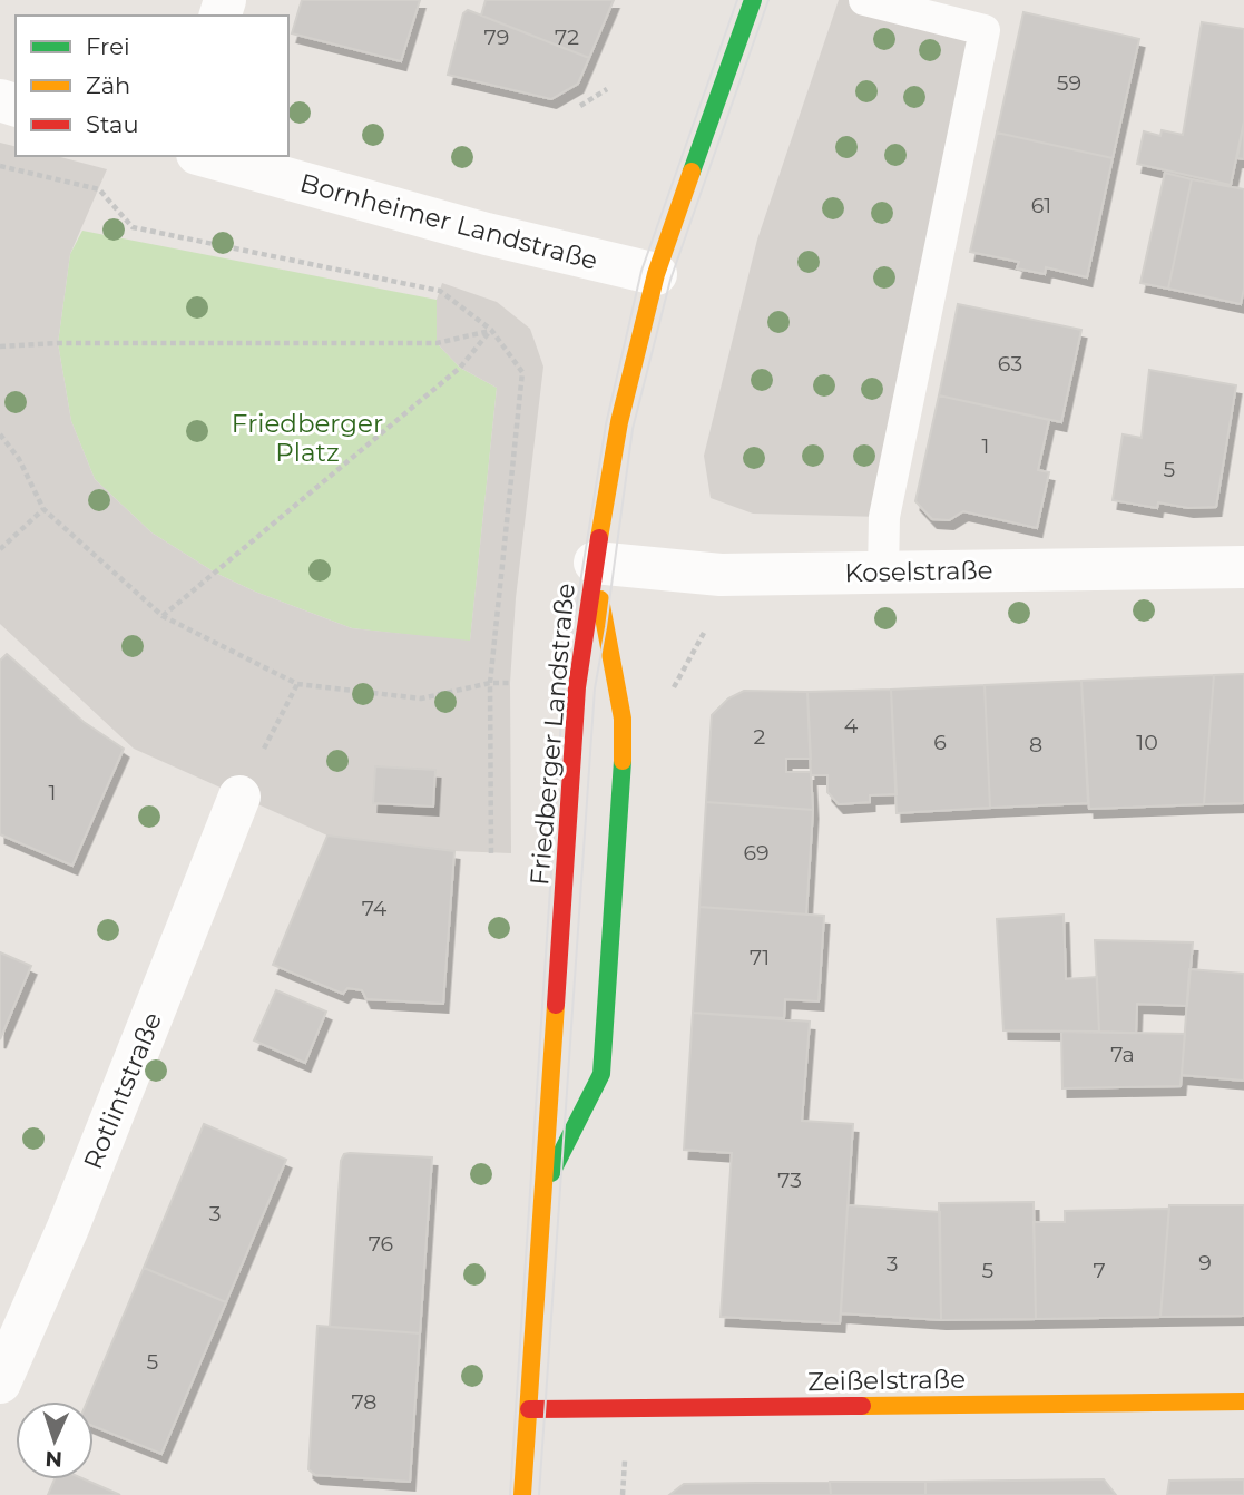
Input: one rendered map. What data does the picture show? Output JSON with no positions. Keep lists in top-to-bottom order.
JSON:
{
  "streets": {
    "main road": ["Friedberger Landstraße", "Zeißelstraße"],
    "street": ["Bornheimer Landstraße", "Koselstraße", "Rotlintstraße"]
  },
  "crossings": [
    ["Bornheimer Landstraße", "Friedberger Landstraße"],
    ["Koselstraße", "Friedberger Landstraße"],
    ["Friedberger Landstraße", "Zeißelstraße"]
  ],
  "parks": ["Friedberger Platz"],
  "house_numbers": [
    "79",
    "72",
    "59",
    "61",
    "63",
    "1",
    "5",
    "4",
    "2",
    "6",
    "10",
    "8",
    "1",
    "69",
    "74",
    "71",
    "7a",
    "73",
    "3",
    "76",
    "9",
    "3",
    "5",
    "7",
    "5",
    "78"
  ],
  "legend": ["Frei", "Zäh", "Stau"],
  "north": "bottom"
}
